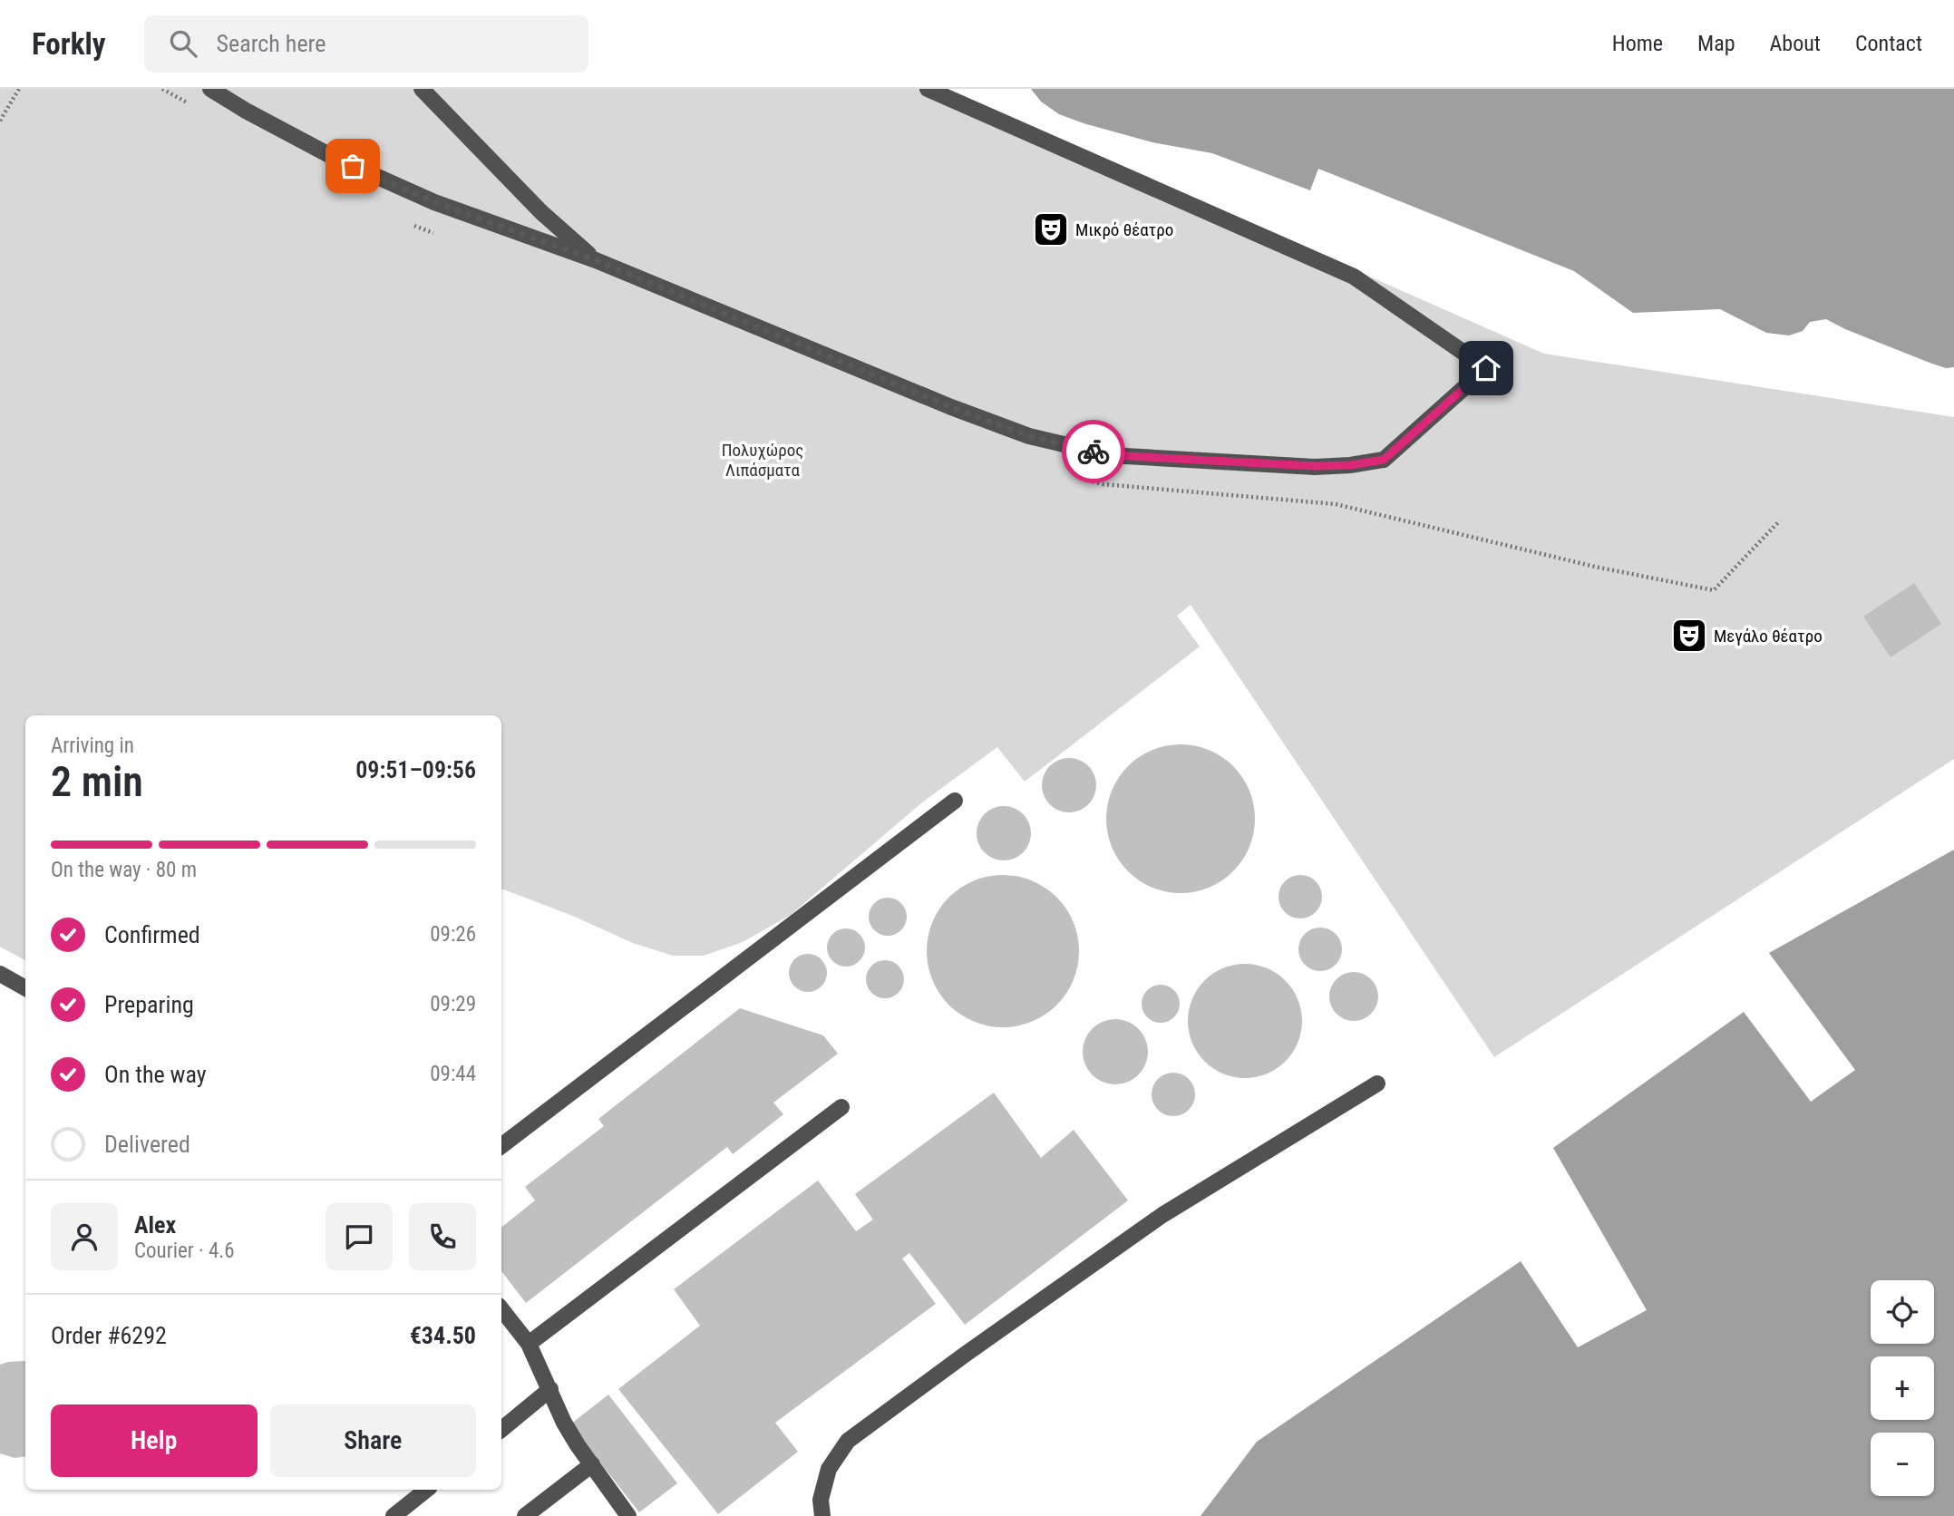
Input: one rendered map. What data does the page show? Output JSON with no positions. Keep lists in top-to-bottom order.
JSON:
{
  "parks": ["Πολυχώρος Λιπάσματα"],
  "places": {
    "theatre": ["Μικρό θέατρο", "Μεγάλο θέατρο"]
  },
  "page": {
    "header": "Forkly",
    "search": "Search here",
    "nav": [
      "Home",
      "Map",
      "About",
      "Contact"
    ],
    "heading": ["2 min", "Arriving in", "09:51–09:56"],
    "panel": [
      "Alex",
      "Courier · 4.6",
      "Order #6292",
      "€34.50"
    ],
    "bar": "On the way · 80 m",
    "list": [
      ["Confirmed", "09:26"],
      ["Preparing", "09:29"],
      ["On the way", "09:44"],
      "Delivered"
    ],
    "map_buttons": ["+", "−"],
    "buttons": ["Help", "Share"]
  }
}
